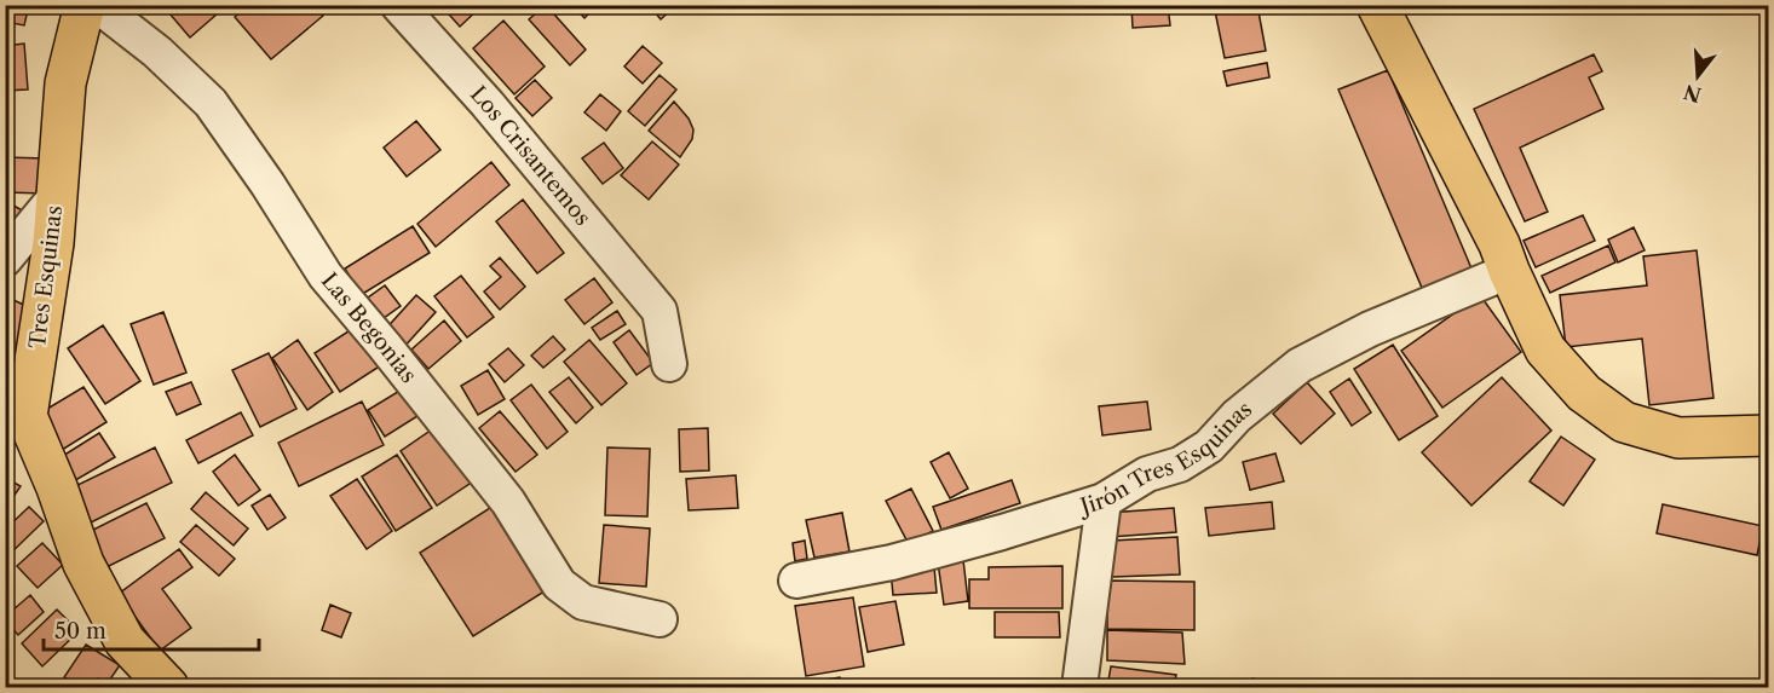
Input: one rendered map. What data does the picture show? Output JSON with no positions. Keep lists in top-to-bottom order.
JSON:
{
  "streets": {
    "main road": ["Tres Esquinas"],
    "street": ["Los Crisantemos", "Las Begonias", "Jirón Tres Esquinas"]
  },
  "scale_bar": "50 m",
  "north": "bottom"
}
